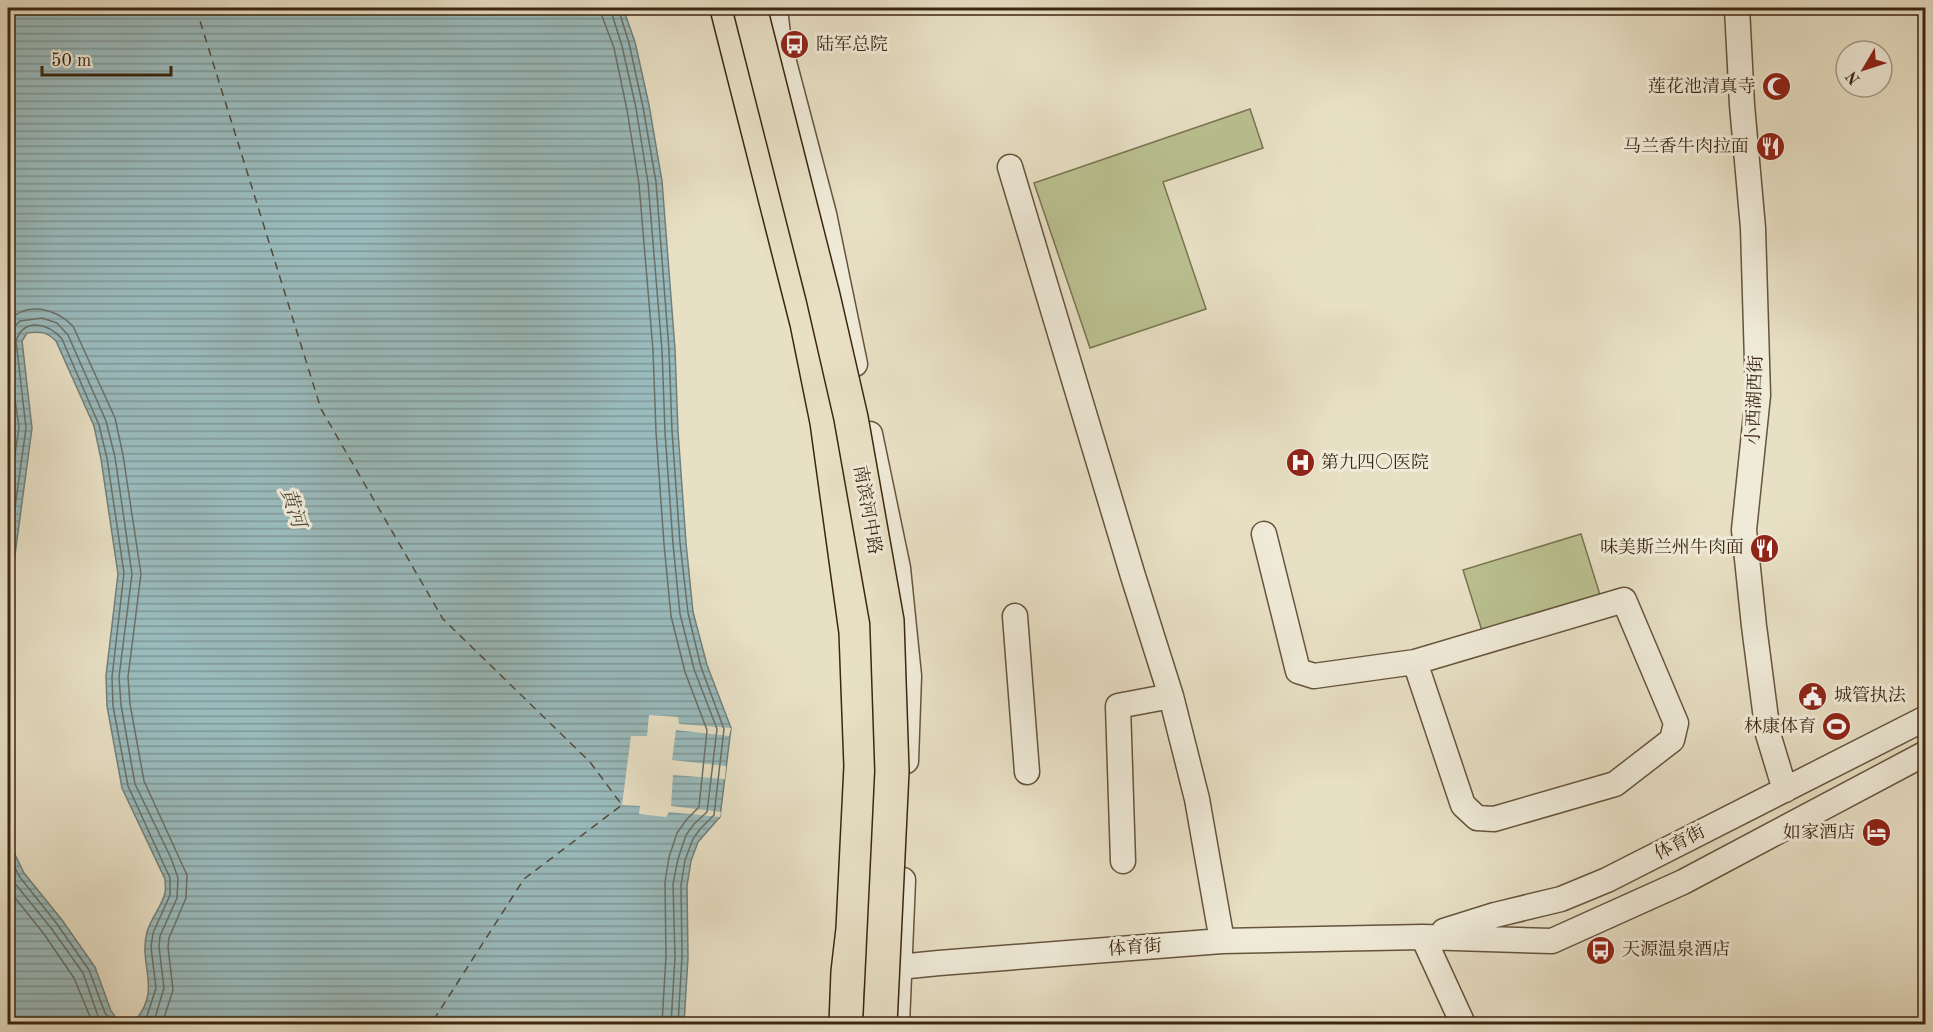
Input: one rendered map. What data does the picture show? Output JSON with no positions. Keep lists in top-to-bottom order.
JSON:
{
  "streets": {
    "highway": ["南滨河中路"],
    "street": ["小西湖西街", "体育街"]
  },
  "crossings": [
    ["小西湖西街", "体育街"],
    ["南滨河中路", "体育街"]
  ],
  "water": ["黄河"],
  "places": {
    "bus stop": ["陆军总院", "天源温泉酒店"],
    "mosque": ["莲花池清真寺"],
    "restaurant": ["马兰香牛肉拉面", "味美斯兰州牛肉面"],
    "hospital": ["第九四〇医院"],
    "public building": ["城管执法"],
    "sports": ["林康体育"],
    "hotel": ["如家酒店"]
  },
  "scale_bar": "50 m",
  "north": "bottom left"
}
